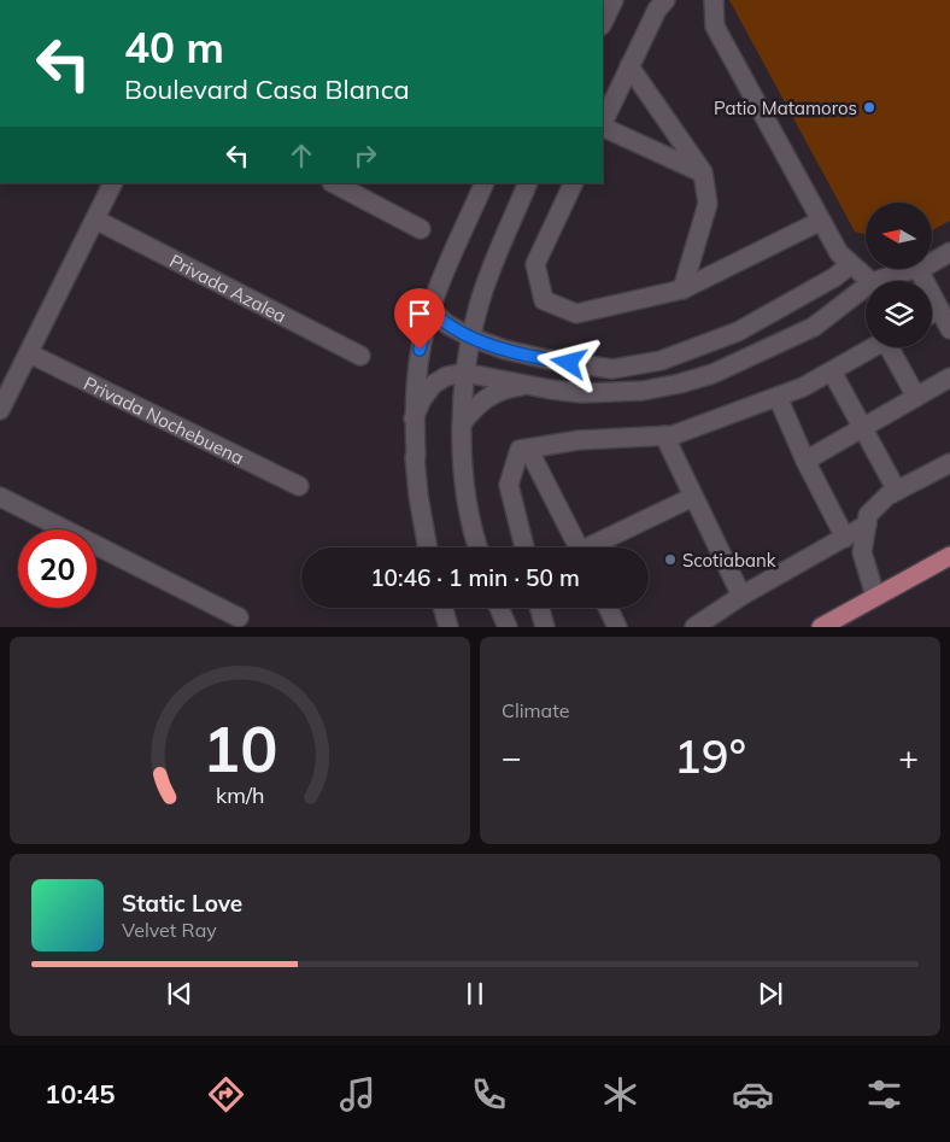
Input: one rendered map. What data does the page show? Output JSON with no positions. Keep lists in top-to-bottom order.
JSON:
{
  "streets": {
    "street": ["Privada Azalea", "Privada Nochebuena"]
  },
  "places": ["Patio Matamoros", "Scotiabank"],
  "north": "left",
  "page": {
    "turn": ["40 m", "Boulevard Casa Blanca"],
    "limit": "20",
    "trip": "10:46 · 1 min · 50 m",
    "tile": "Climate",
    "heat": ["−", "19°", "+"],
    "song": ["Static Love", "Velvet Ray"],
    "tabs": "10:45",
    "gauge": ["10", "km/h"]
  }
}
